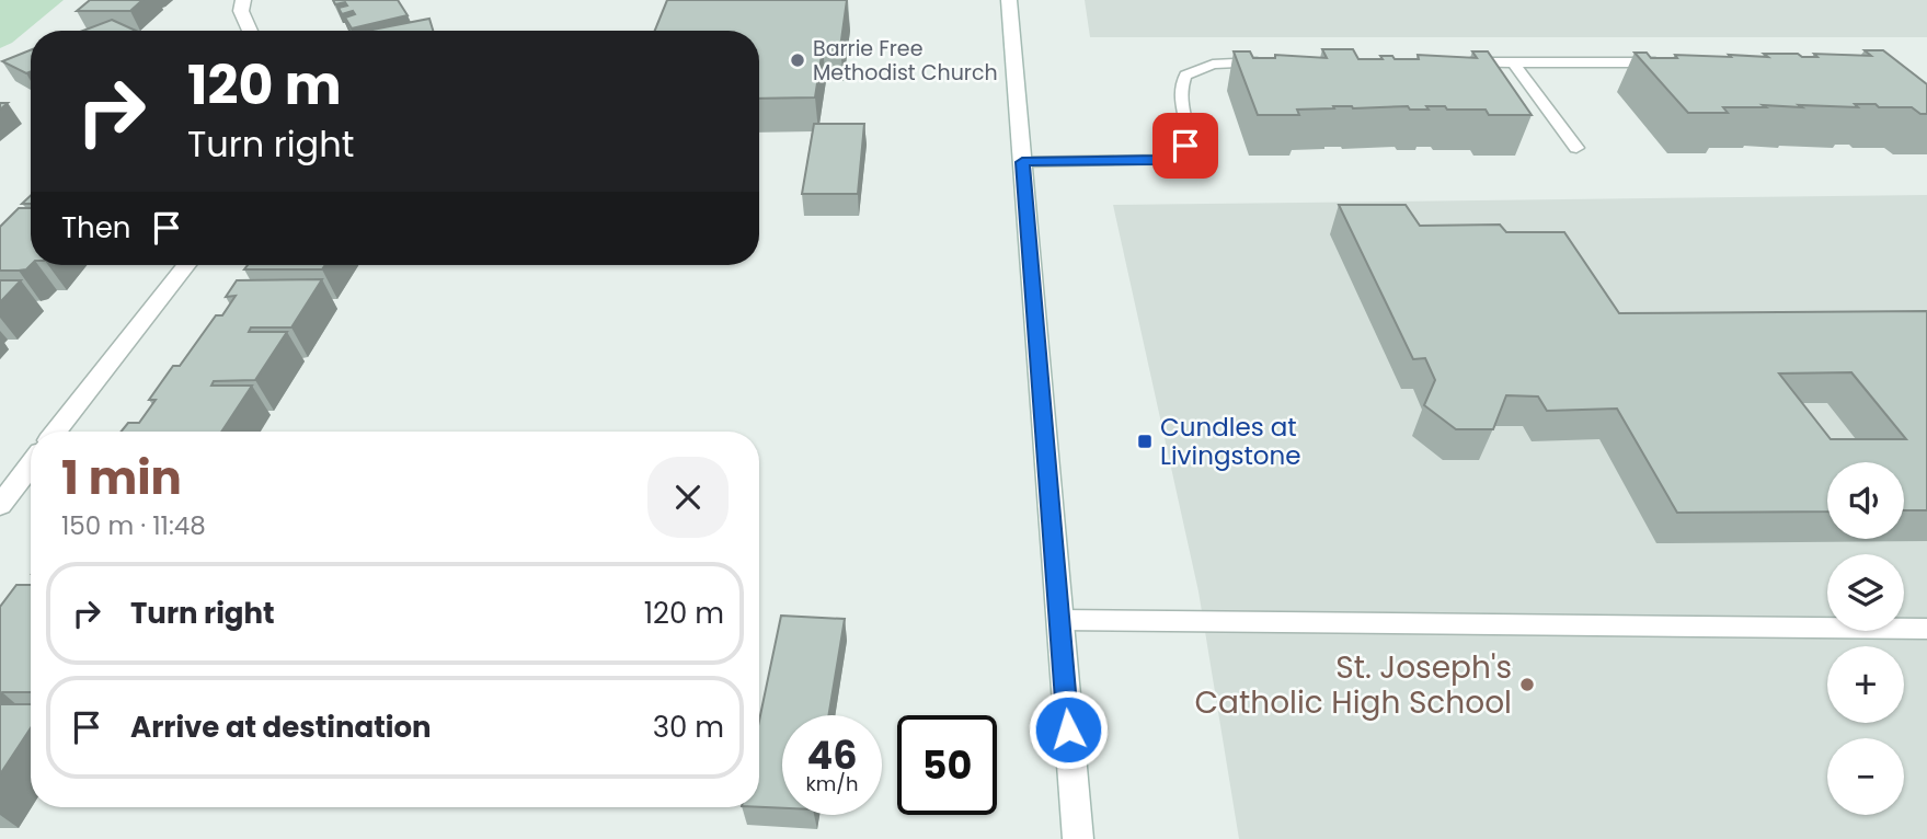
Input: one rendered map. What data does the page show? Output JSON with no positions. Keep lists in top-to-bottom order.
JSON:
{
  "places": {
    "other": ["Barrie Free Methodist Church", "St. Joseph's Catholic High School"],
    "transit": ["Cundles at Livingstone"]
  },
  "page": {
    "turn": ["120 m", "Turn right"],
    "then": "Then",
    "heading": ["1 min", "150 m · 11:48"],
    "map_buttons": ["+", "−"],
    "list": [
      {
        "name": "Turn right",
        "value": "120 m"
      },
      {
        "name": "Arrive at destination",
        "value": "30 m"
      }
    ],
    "speed": "46 km/h",
    "limit": "50"
  }
}
